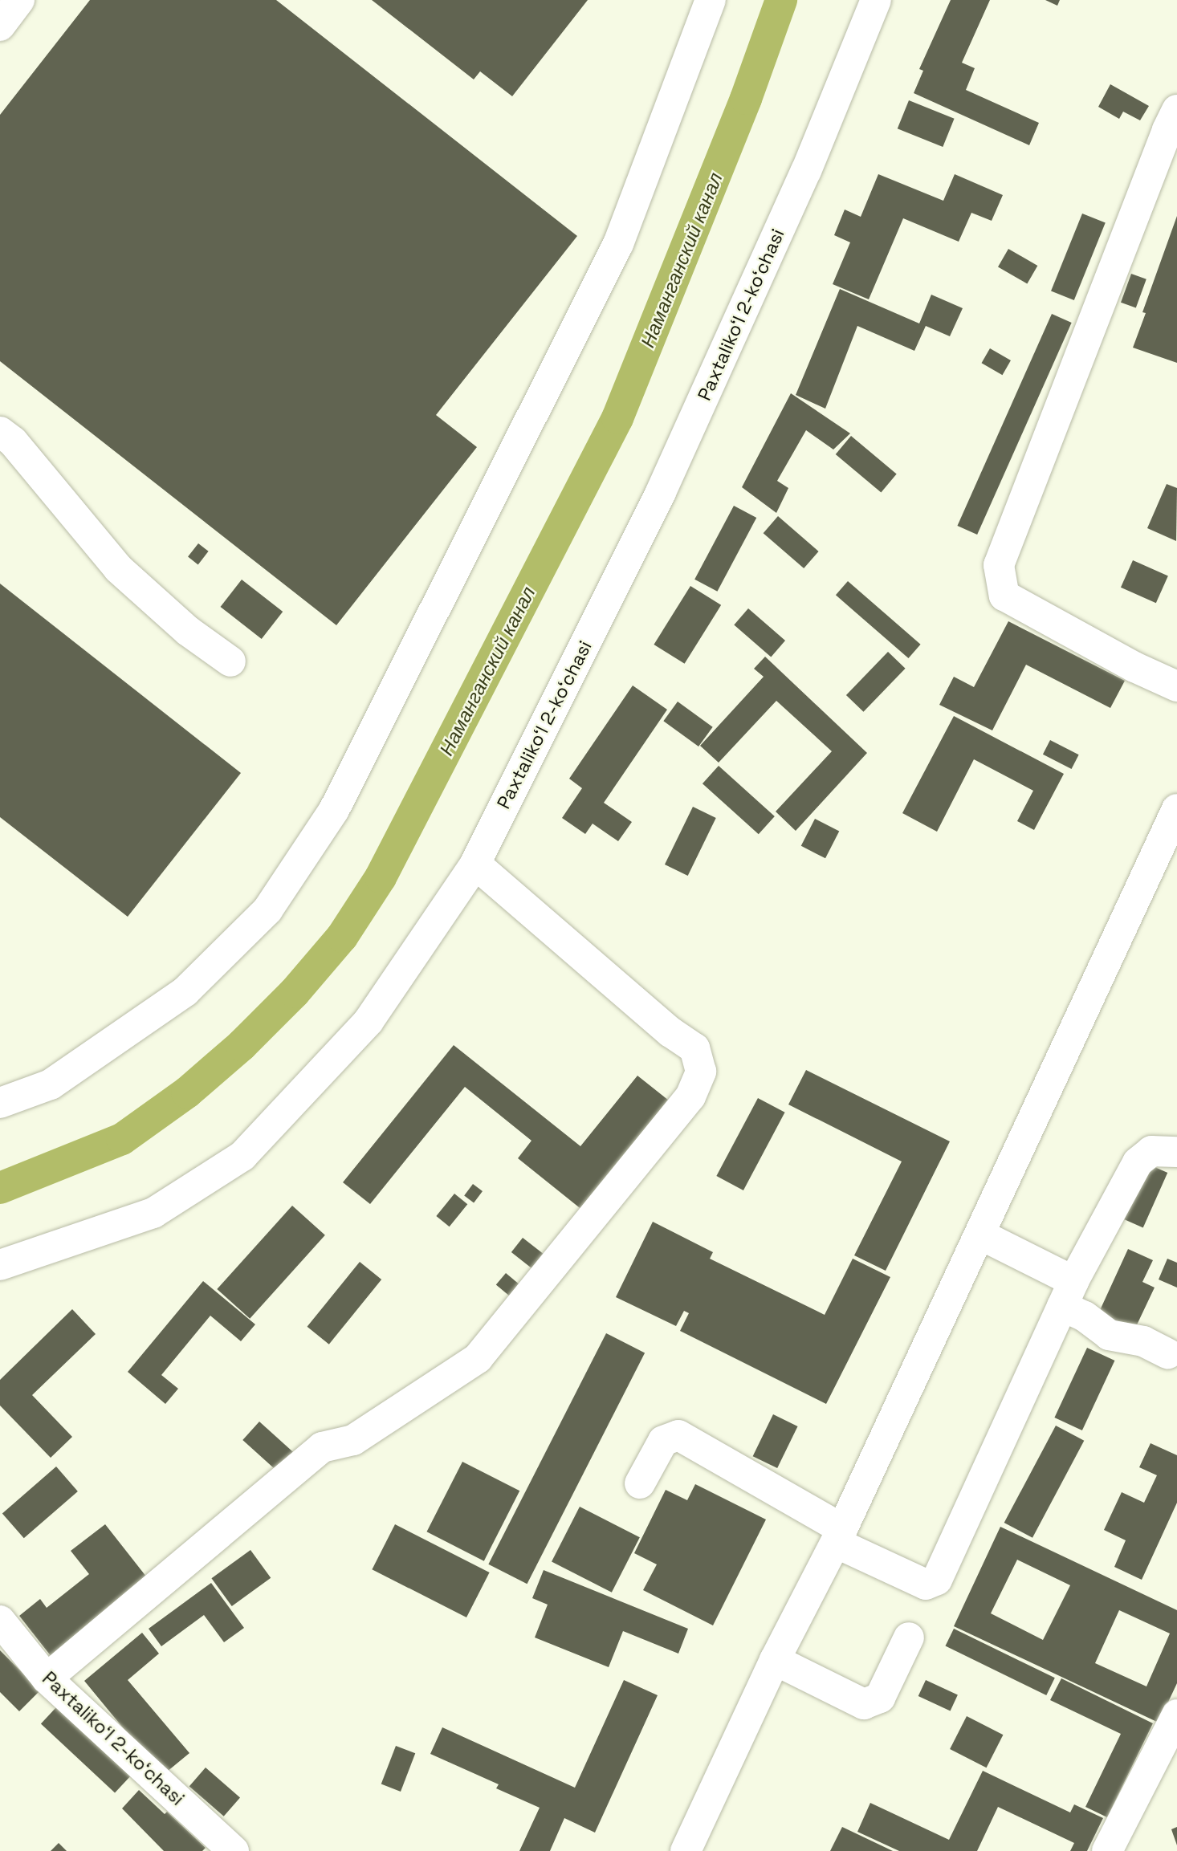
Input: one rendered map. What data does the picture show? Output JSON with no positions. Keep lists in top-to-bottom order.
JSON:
{
  "streets": {
    "street": ["Paxtalikoʻl 2-koʻchasi"]
  },
  "water": ["Наманганский канал"]
}
